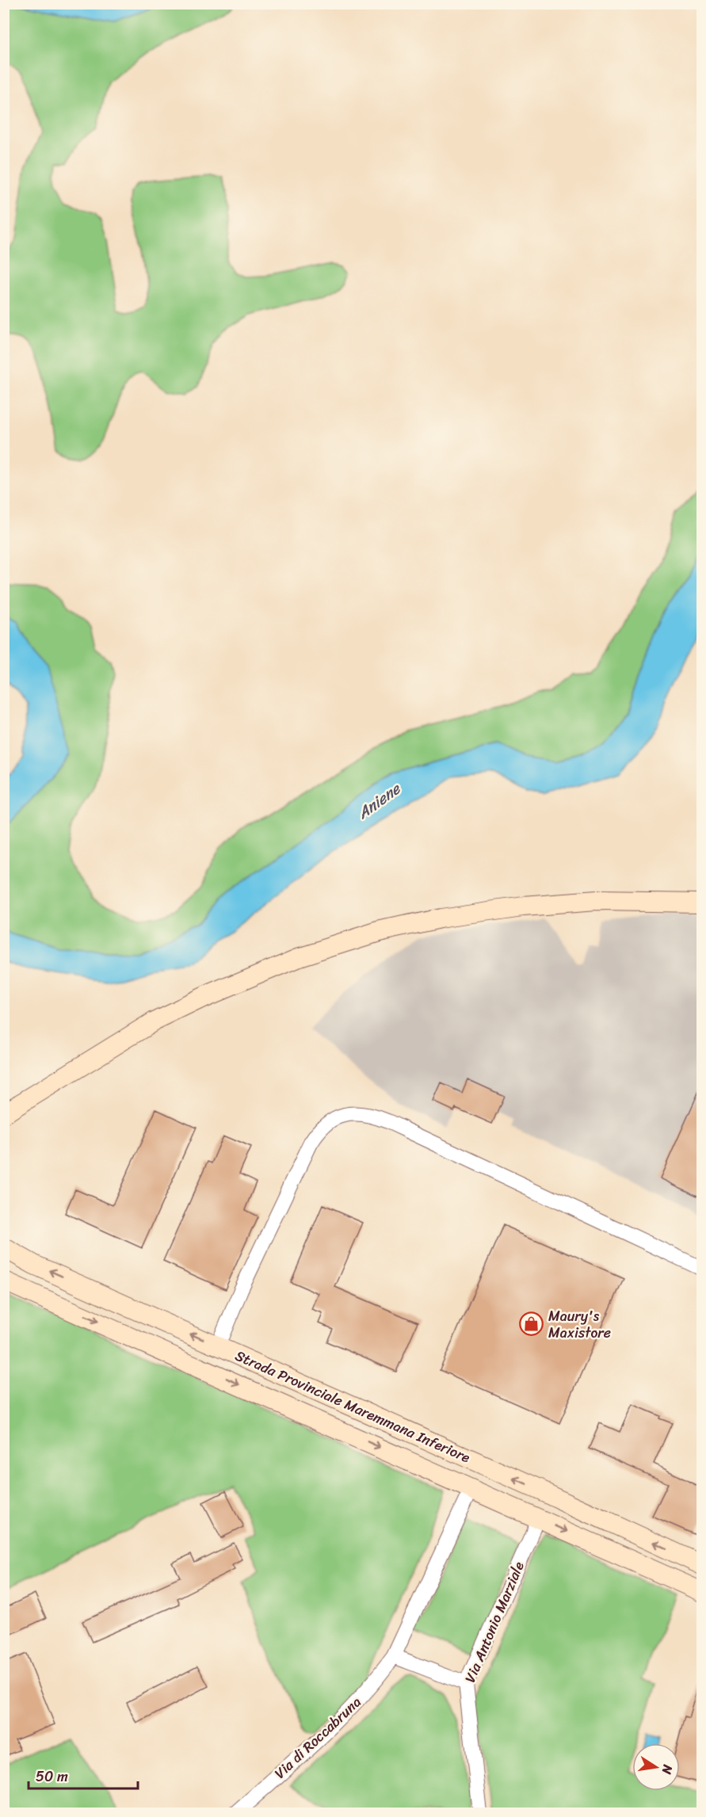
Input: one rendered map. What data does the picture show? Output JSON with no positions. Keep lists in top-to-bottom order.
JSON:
{
  "streets": {
    "main road": ["Strada Provinciale Maremmana Inferiore"],
    "street": ["Via Antonio Marziale", "Via di Roccabruna"]
  },
  "crossings": [
    ["Strada Provinciale Maremmana Inferiore", "Via Antonio Marziale"],
    ["Strada Provinciale Maremmana Inferiore", "Via di Roccabruna"]
  ],
  "water": ["Aniene"],
  "places": {
    "shop": ["Maury's Maxistore"]
  },
  "scale_bar": "50 m",
  "north": "right"
}
